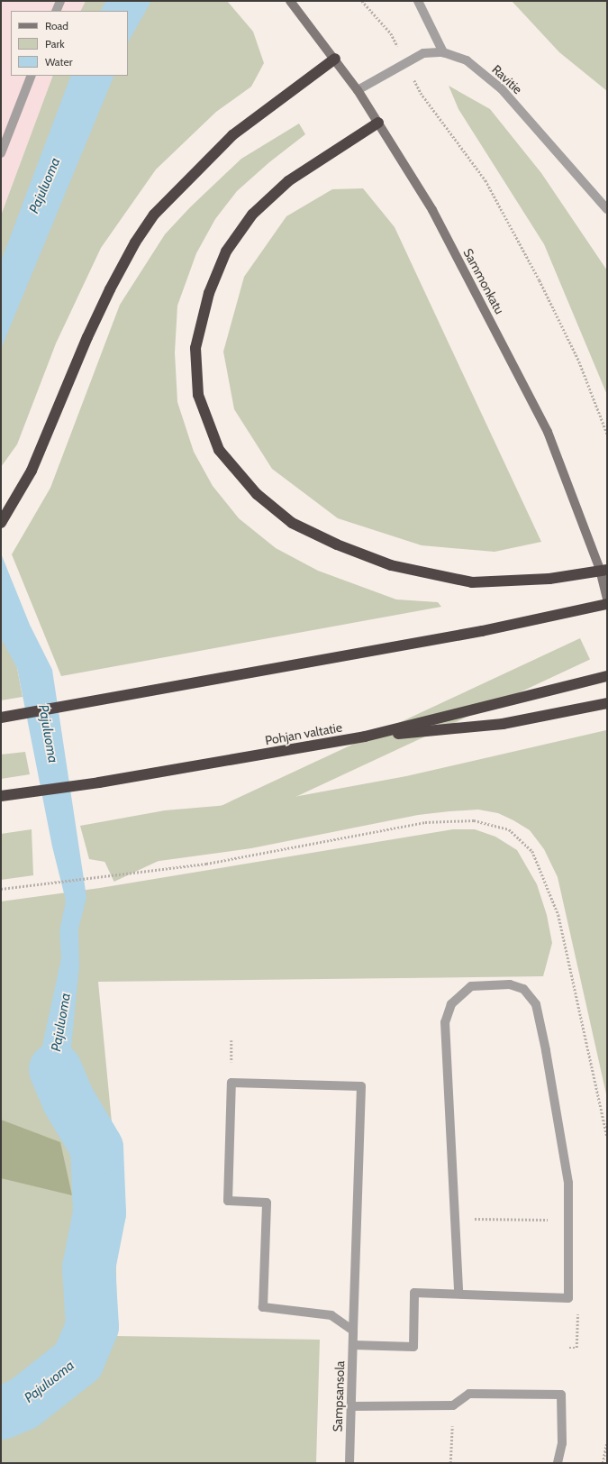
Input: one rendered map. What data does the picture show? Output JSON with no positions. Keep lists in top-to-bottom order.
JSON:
{
  "streets": {
    "highway": ["Pohjan valtatie"],
    "main road": ["Sammonkatu"],
    "street": ["Ravitie", "Sampsansola"]
  },
  "crossings": [
    ["Ravitie", "Sammonkatu"]
  ],
  "water": ["Pajuluoma"],
  "legend": ["Road", "Park", "Water"]
}
